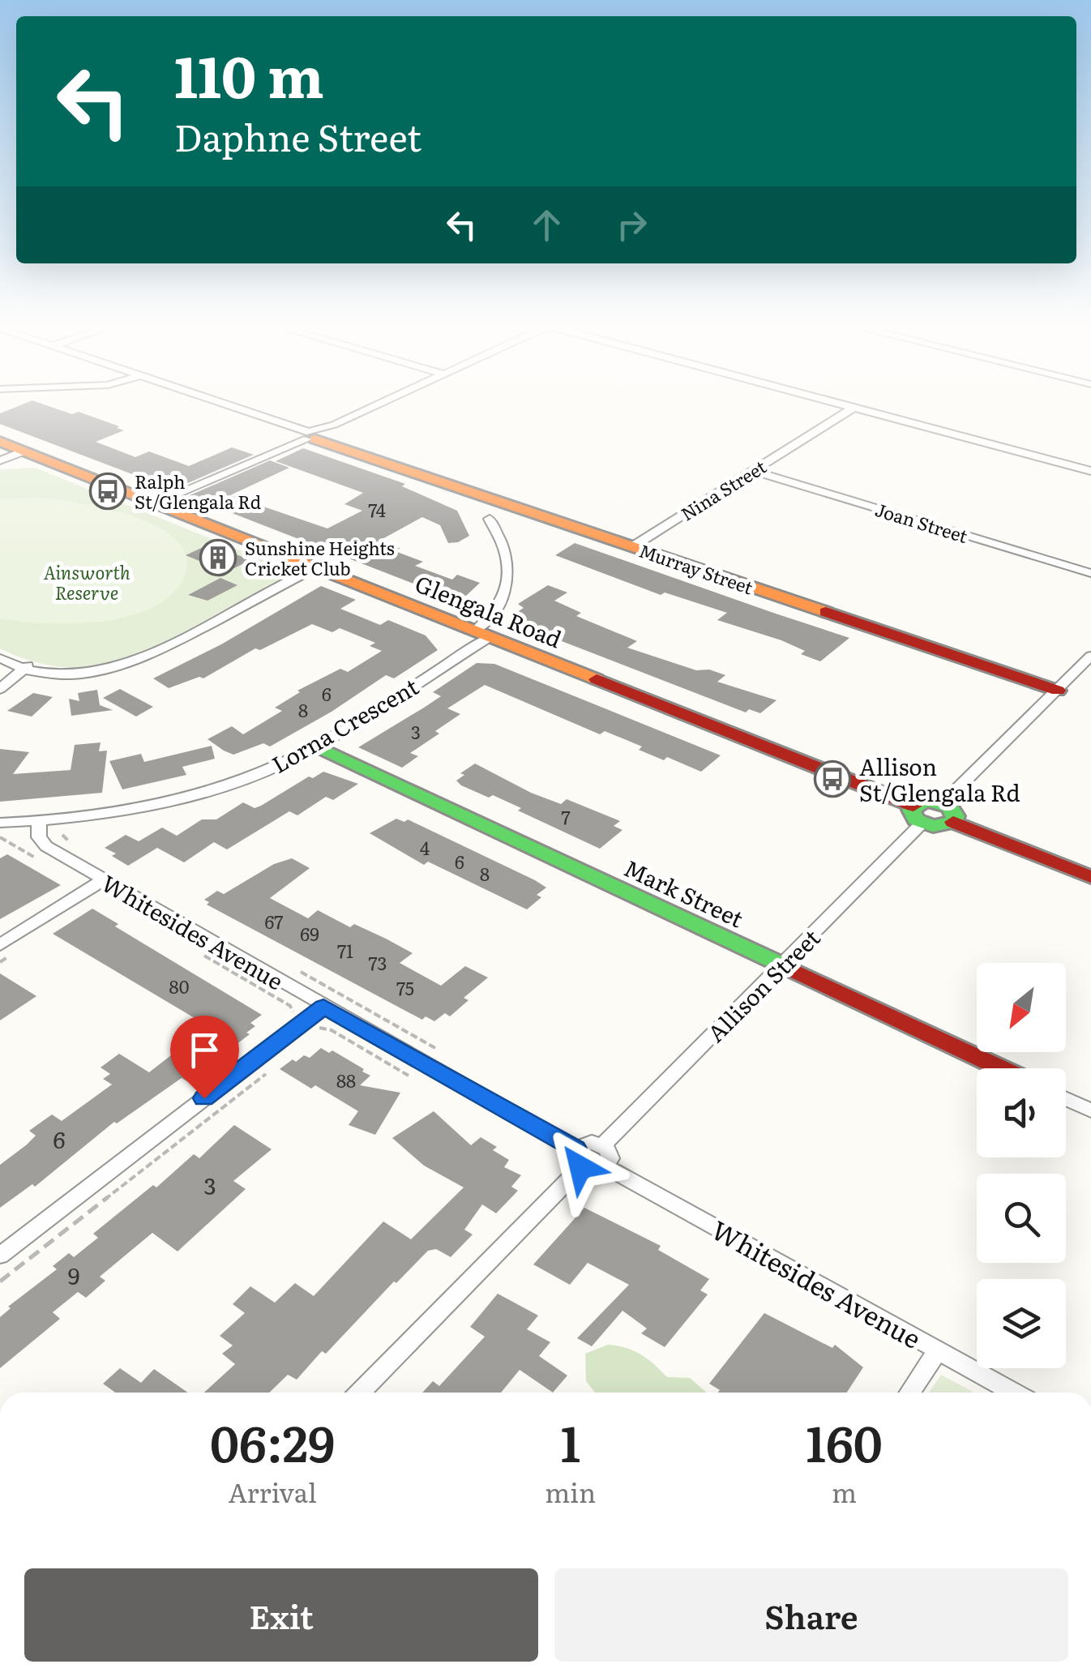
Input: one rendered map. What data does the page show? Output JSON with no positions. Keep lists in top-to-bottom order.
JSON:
{
  "streets": {
    "street": [
      "Nina Street",
      "Joan Street",
      "Murray Street",
      "Glengala Road",
      "Lorna Crescent",
      "Mark Street",
      "Whitesides Avenue",
      "Allison Street"
    ]
  },
  "crossings": [
    ["Nina Street", "Joan Street"],
    ["Nina Street", "Murray Street"],
    ["Murray Street", "Lorna Crescent"],
    ["Glengala Road", "Lorna Crescent"],
    ["Lorna Crescent", "Mark Street"],
    ["Lorna Crescent", "Whitesides Avenue"],
    ["Mark Street", "Allison Street"],
    ["Whitesides Avenue", "Allison Street"]
  ],
  "parks": ["Ainsworth Reserve"],
  "places": {
    "bus stop": ["Ralph St/Glengala Rd", "Allison St/Glengala Rd"],
    "building": ["Sunshine Heights Cricket Club"]
  },
  "house_numbers": [
    "74",
    "6",
    "8",
    "3",
    "7",
    "4",
    "6",
    "8",
    "67",
    "69",
    "71",
    "73",
    "80",
    "75",
    "88",
    "6",
    "3",
    "9"
  ],
  "north": "bottom left",
  "page": {
    "turn": ["110 m", "Daphne Street"],
    "eta": [
      "06:29",
      "Arrival",
      "1",
      "min",
      "160",
      "m"
    ],
    "buttons": ["Exit", "Share"]
  }
}
